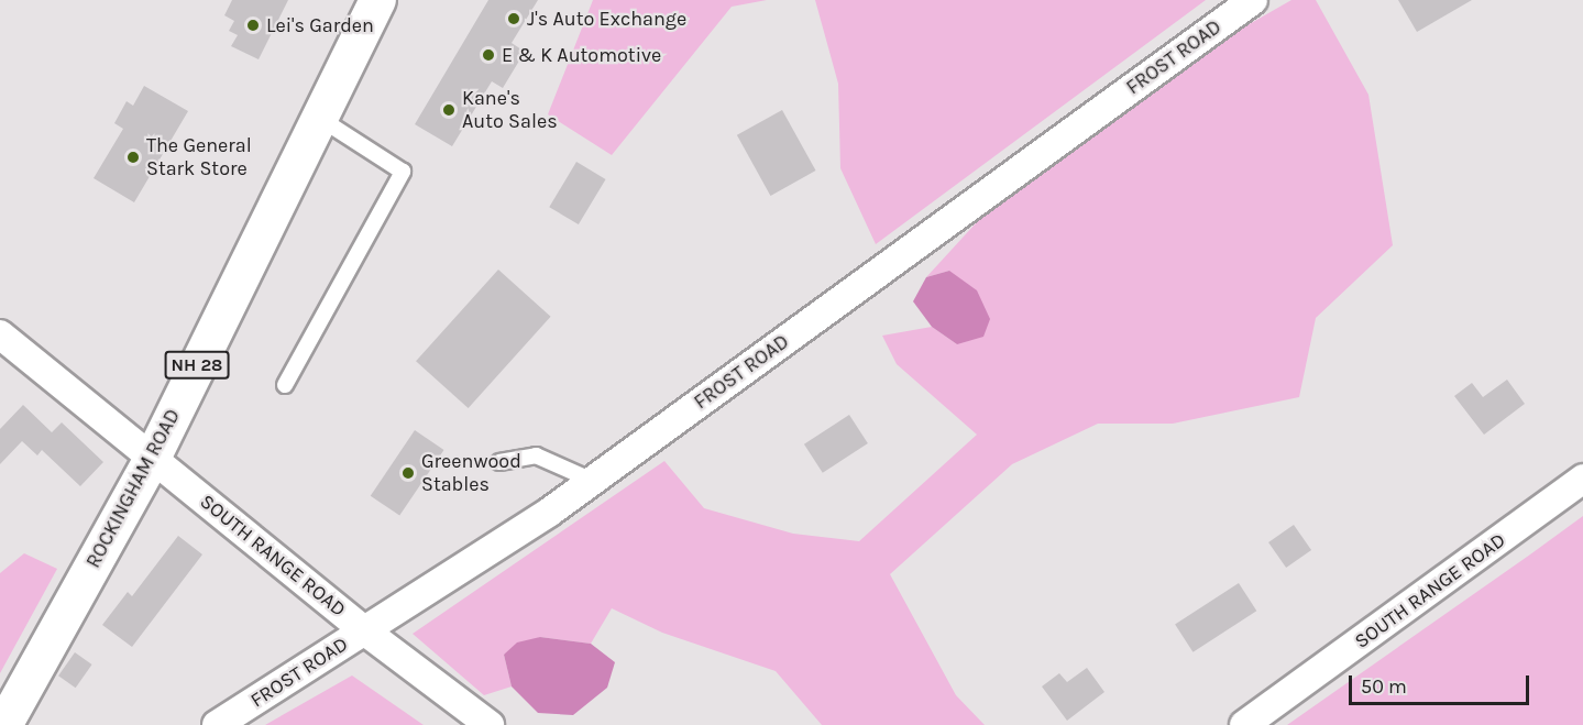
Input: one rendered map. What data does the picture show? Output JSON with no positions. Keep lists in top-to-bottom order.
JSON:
{
  "streets": {
    "main road": ["NH 28", "ROCKINGHAM ROAD"],
    "street": ["FROST ROAD", "SOUTH RANGE ROAD"]
  },
  "crossings": [
    ["FROST ROAD", "SOUTH RANGE ROAD"],
    ["ROCKINGHAM ROAD", "SOUTH RANGE ROAD"]
  ],
  "places": [
    "J's Auto Exchange",
    "Lei's Garden",
    "E & K Automotive",
    "Kane's Auto Sales",
    "The General Stark Store",
    "Greenwood Stables"
  ],
  "scale_bar": "50 m"
}
